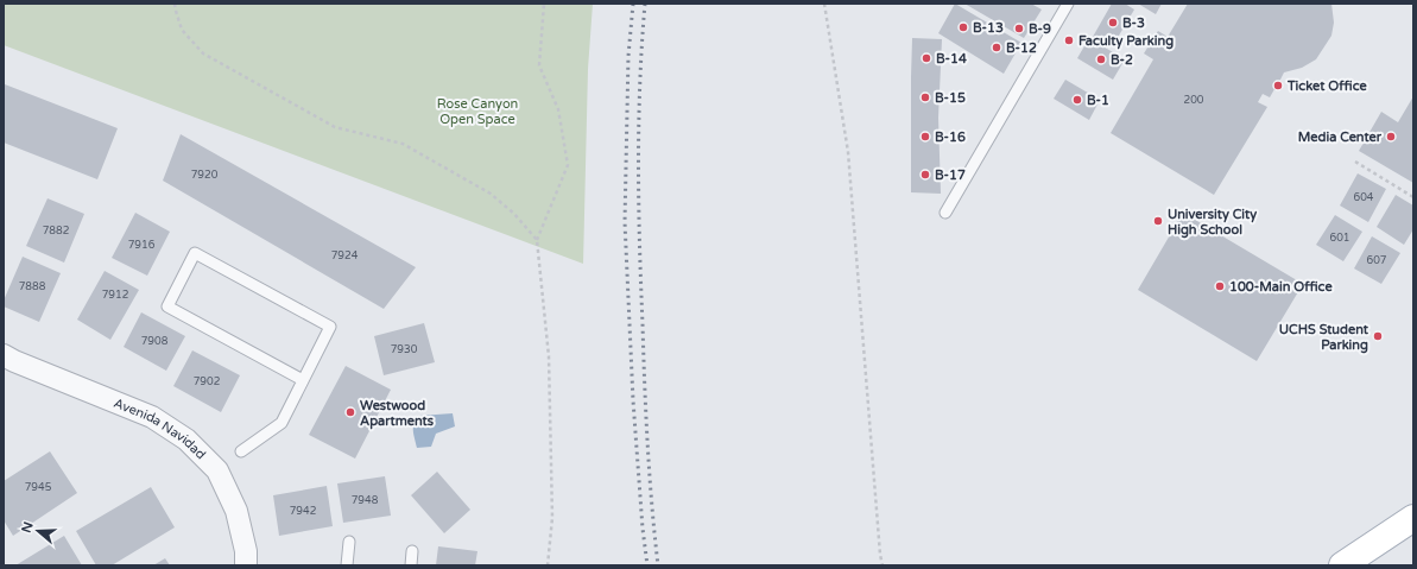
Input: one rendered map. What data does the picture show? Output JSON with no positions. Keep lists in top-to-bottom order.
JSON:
{
  "streets": {
    "street": ["Avenida Navidad"]
  },
  "parks": ["Rose Canyon Open Space"],
  "places": [
    "B-3",
    "B-13",
    "B-9",
    "Faculty Parking",
    "B-12",
    "B-14",
    "B-2",
    "Ticket Office",
    "B-15",
    "B-1",
    "B-16",
    "Media Center",
    "B-17",
    "University City High School",
    "100-Main Office",
    "UCHS Student Parking",
    "Westwood Apartments"
  ],
  "house_numbers": [
    "200",
    "7920",
    "604",
    "7882",
    "601",
    "7916",
    "7924",
    "607",
    "7888",
    "7912",
    "7908",
    "7930",
    "7902",
    "7945",
    "7948",
    "7942"
  ],
  "north": "left"
}
